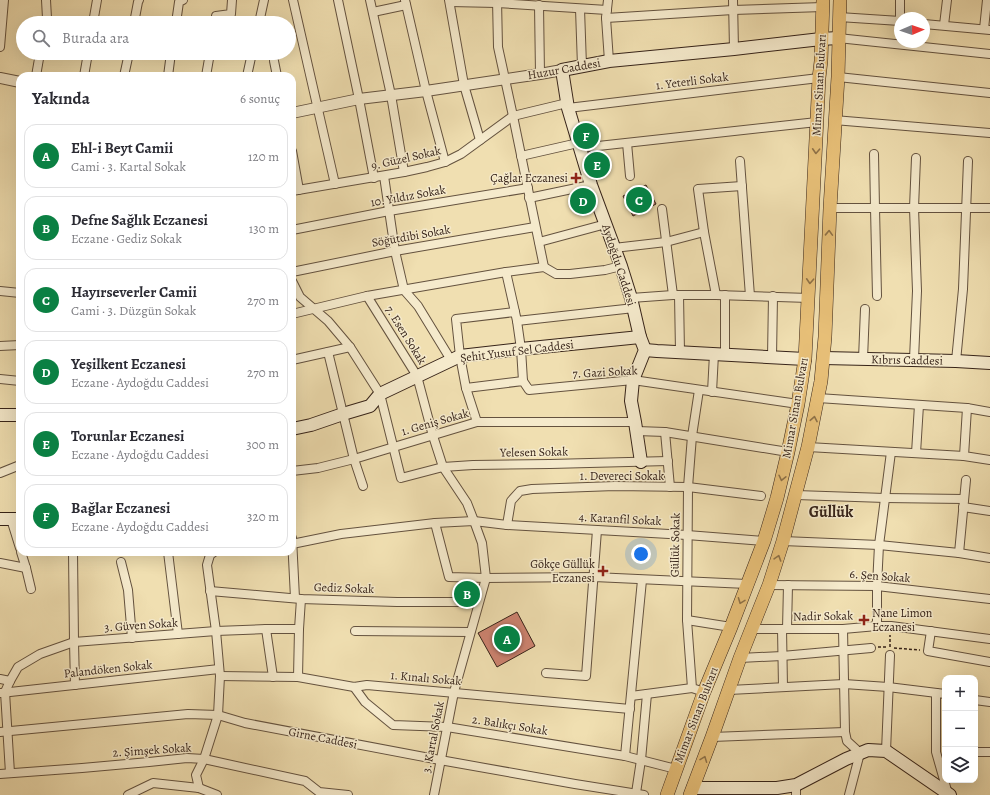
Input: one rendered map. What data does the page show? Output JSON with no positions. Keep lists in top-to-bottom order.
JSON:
{
  "streets": {
    "main road": [
      "Huzur Caddesi",
      "Mimar Sinan Bulvarı",
      "Aydoğdu Caddesi",
      "Şehit Yusuf Sel Caddesi",
      "Kıbrıs Caddesi"
    ],
    "street": [
      "1. Yeterli Sokak",
      "9. Güzel Sokak",
      "10. Yıldız Sokak",
      "Söğütdibi Sokak",
      "7. Esen Sokak",
      "7. Gazi Sokak",
      "1. Geniş Sokak",
      "Yelesen Sokak",
      "1. Devereci Sokak",
      "4. Karanfil Sokak",
      "Güllük Sokak",
      "6. Şen Sokak",
      "Gediz Sokak",
      "Nadir Sokak",
      "3. Güven Sokak",
      "Palandöken Sokak",
      "1. Kınalı Sokak",
      "2. Balıkçı Sokak",
      "3. Kartal Sokak",
      "Girne Caddesi",
      "2. Şimşek Sokak"
    ]
  },
  "crossings": [
    ["Huzur Caddesi", "Mimar Sinan Bulvarı"],
    ["Huzur Caddesi", "Aydoğdu Caddesi"],
    ["1. Yeterli Sokak", "Mimar Sinan Bulvarı"],
    ["1. Yeterli Sokak", "9. Güzel Sokak"],
    ["1. Yeterli Sokak", "Aydoğdu Caddesi"],
    ["Mimar Sinan Bulvarı", "Kıbrıs Caddesi"],
    ["Mimar Sinan Bulvarı", "7. Gazi Sokak"],
    ["Mimar Sinan Bulvarı", "1. Geniş Sokak"],
    ["Mimar Sinan Bulvarı", "4. Karanfil Sokak"],
    ["Mimar Sinan Bulvarı", "Güllük Sokak"],
    ["Mimar Sinan Bulvarı", "6. Şen Sokak"],
    ["Mimar Sinan Bulvarı", "Nadir Sokak"],
    ["Mimar Sinan Bulvarı", "2. Balıkçı Sokak"],
    ["Aydoğdu Caddesi", "Şehit Yusuf Sel Caddesi"],
    ["7. Esen Sokak", "Şehit Yusuf Sel Caddesi"],
    ["7. Esen Sokak", "1. Geniş Sokak"],
    ["7. Esen Sokak", "Yelesen Sokak"],
    ["7. Esen Sokak", "4. Karanfil Sokak"],
    ["7. Esen Sokak", "3. Kartal Sokak"],
    ["7. Gazi Sokak", "Güllük Sokak"],
    ["1. Geniş Sokak", "Yelesen Sokak"],
    ["1. Geniş Sokak", "Güllük Sokak"],
    ["1. Devereci Sokak", "4. Karanfil Sokak"],
    ["1. Devereci Sokak", "Güllük Sokak"],
    ["4. Karanfil Sokak", "Güllük Sokak"],
    ["4. Karanfil Sokak", "3. Kartal Sokak"],
    ["Gediz Sokak", "3. Kartal Sokak"],
    ["3. Güven Sokak", "Palandöken Sokak"],
    ["Palandöken Sokak", "1. Kınalı Sokak"],
    ["1. Kınalı Sokak", "2. Balıkçı Sokak"],
    ["1. Kınalı Sokak", "3. Kartal Sokak"],
    ["2. Balıkçı Sokak", "3. Kartal Sokak"],
    ["3. Kartal Sokak", "Girne Caddesi"]
  ],
  "districts": ["Güllük"],
  "places": {
    "health": ["Çağlar Eczanesi", "Gökçe Güllük Eczanesi", "Nane Limon Eczanesi"]
  },
  "north": "right",
  "page": {
    "search": "Burada ara",
    "heading": ["Yakında", "6 sonuç"],
    "pins": [
      "F",
      "E",
      "C",
      "D",
      "B",
      "A"
    ],
    "list": [
      {
        "mark": "A",
        "name": "Ehl-i Beyt Camii",
        "note": "Cami · 3. Kartal Sokak",
        "value": "120 m"
      },
      {
        "mark": "B",
        "name": "Defne Sağlık Eczanesi",
        "note": "Eczane · Gediz Sokak",
        "value": "130 m"
      },
      {
        "mark": "C",
        "name": "Hayırseverler Camii",
        "note": "Cami · 3. Düzgün Sokak",
        "value": "270 m"
      },
      {
        "mark": "D",
        "name": "Yeşilkent Eczanesi",
        "note": "Eczane · Aydoğdu Caddesi",
        "value": "270 m"
      },
      {
        "mark": "E",
        "name": "Torunlar Eczanesi",
        "note": "Eczane · Aydoğdu Caddesi",
        "value": "300 m"
      },
      {
        "mark": "F",
        "name": "Bağlar Eczanesi",
        "note": "Eczane · Aydoğdu Caddesi",
        "value": "320 m"
      }
    ],
    "map_buttons": ["+", "−"]
  }
}
